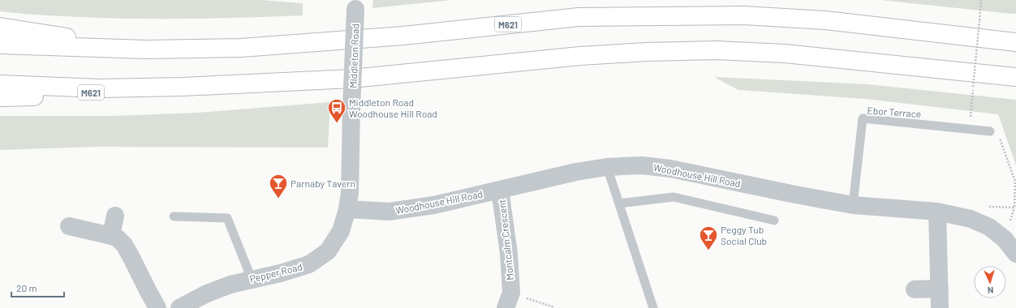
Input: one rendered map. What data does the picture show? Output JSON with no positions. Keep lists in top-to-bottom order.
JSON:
{
  "streets": {
    "highway": ["M621"],
    "street": [
      "Middleton Road",
      "Woodhouse Hill Road",
      "Montcalm Crescent",
      "Pepper Road"
    ],
    "lane": ["Ebor Terrace"]
  },
  "crossings": [
    ["Middleton Road", "Woodhouse Hill Road"],
    ["Middleton Road", "Pepper Road"],
    ["Ebor Terrace", "Woodhouse Hill Road"],
    ["Woodhouse Hill Road", "Montcalm Crescent"],
    ["Woodhouse Hill Road", "Pepper Road"]
  ],
  "places": {
    "bus stop": ["Middleton Road Woodhouse Hill Road"],
    "bar": ["Parnaby Tavern", "Peggy Tub Social Club"]
  },
  "scale_bar": "20 m",
  "north": "bottom"
}
